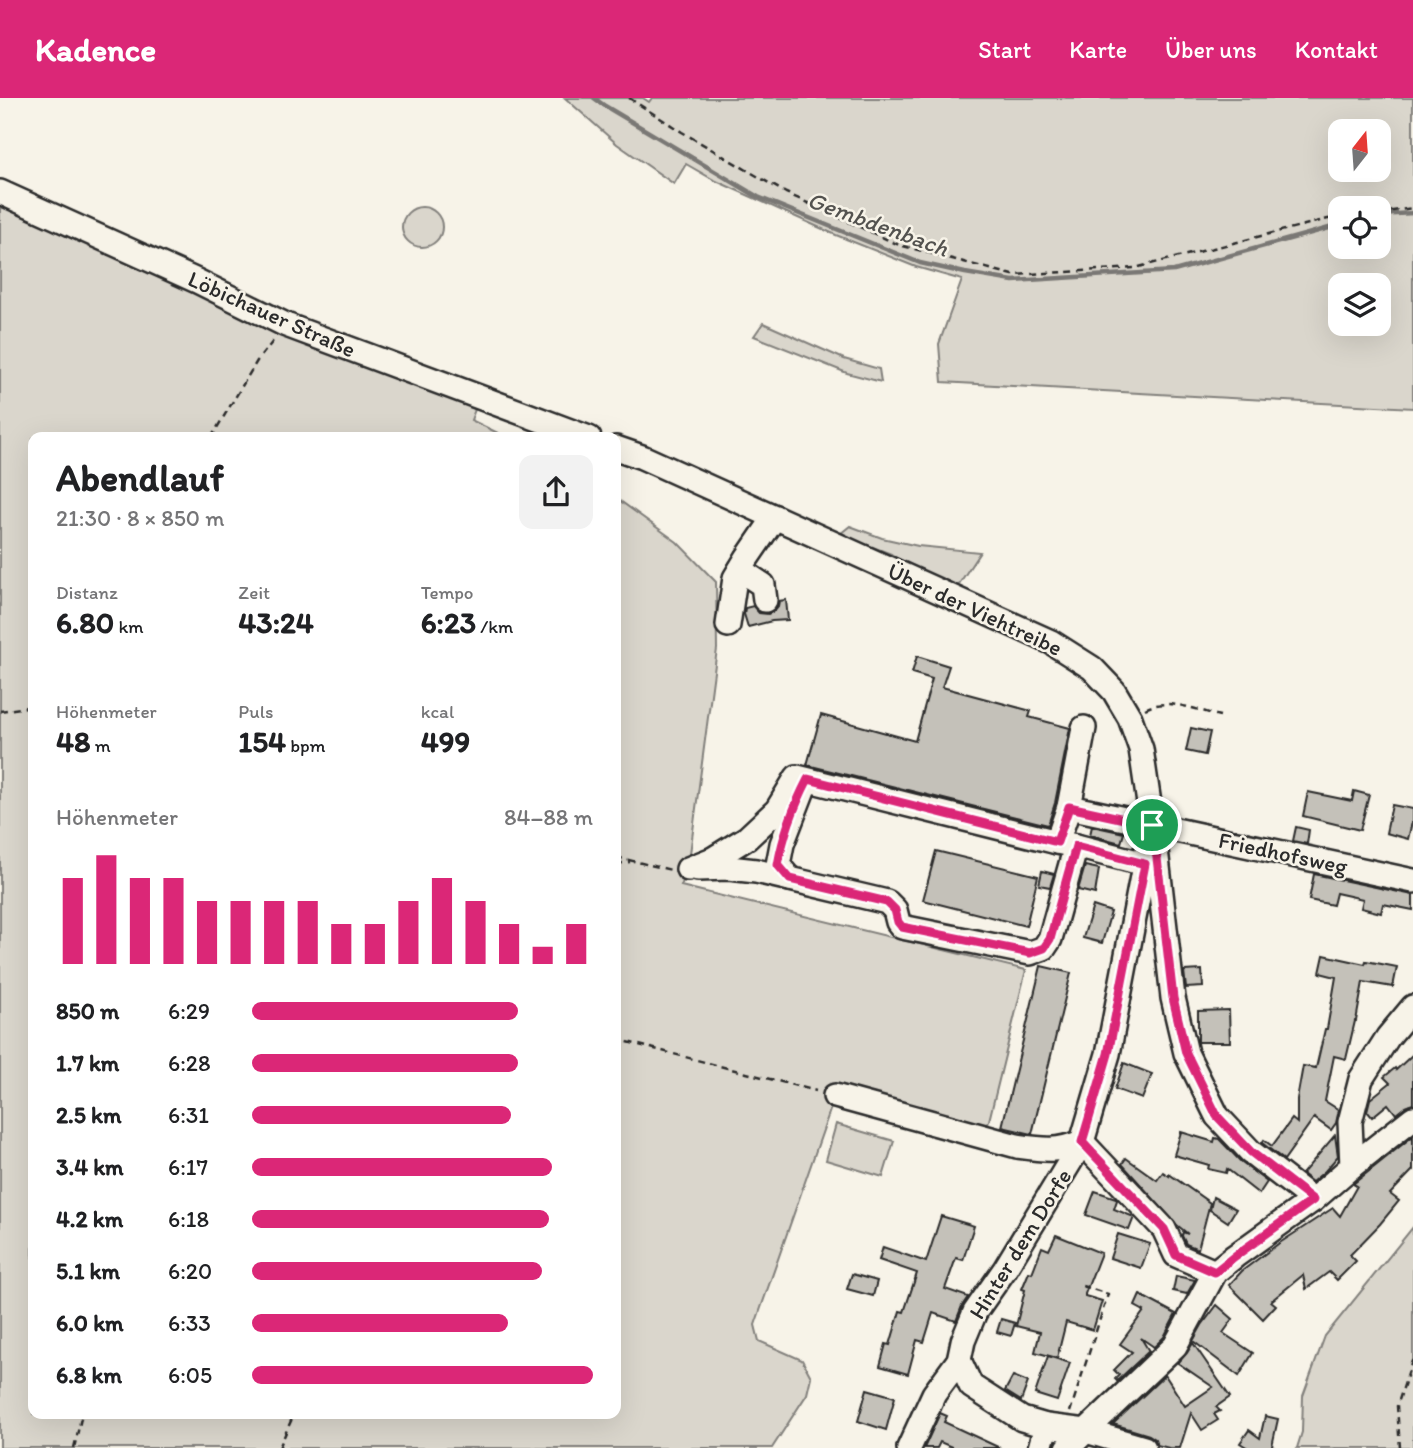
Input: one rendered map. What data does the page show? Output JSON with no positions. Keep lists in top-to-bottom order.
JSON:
{
  "streets": {
    "street": [
      "Löbichauer Straße",
      "Über der Viehtreibe",
      "Friedhofsweg",
      "Hinter dem Dorfe"
    ]
  },
  "crossings": [
    ["Über der Viehtreibe", "Friedhofsweg"],
    ["Über der Viehtreibe", "Hinter dem Dorfe"],
    ["Friedhofsweg", "Hinter dem Dorfe"]
  ],
  "water": ["Gembdenbach"],
  "north": "top",
  "page": {
    "header": "Kadence",
    "nav": [
      "Start",
      "Karte",
      "Über uns",
      "Kontakt"
    ],
    "heading": ["Abendlauf", "21:30 · 8 × 850 m"],
    "stats": [
      ["Distanz", "6.80 km"],
      ["Zeit", "43:24"],
      ["Tempo", "6:23 /km"],
      ["Höhenmeter", "48 m"],
      ["Puls", "154 bpm"],
      ["kcal", "499"]
    ],
    "chart": ["Höhenmeter", "84–88 m"],
    "list": [
      {
        "name": "850 m",
        "note": "6:29"
      },
      {
        "name": "1.7 km",
        "note": "6:28"
      },
      {
        "name": "2.5 km",
        "note": "6:31"
      },
      {
        "name": "3.4 km",
        "note": "6:17"
      },
      {
        "name": "4.2 km",
        "note": "6:18"
      },
      {
        "name": "5.1 km",
        "note": "6:20"
      },
      {
        "name": "6.0 km",
        "note": "6:33"
      },
      {
        "name": "6.8 km",
        "note": "6:05"
      }
    ]
  }
}
